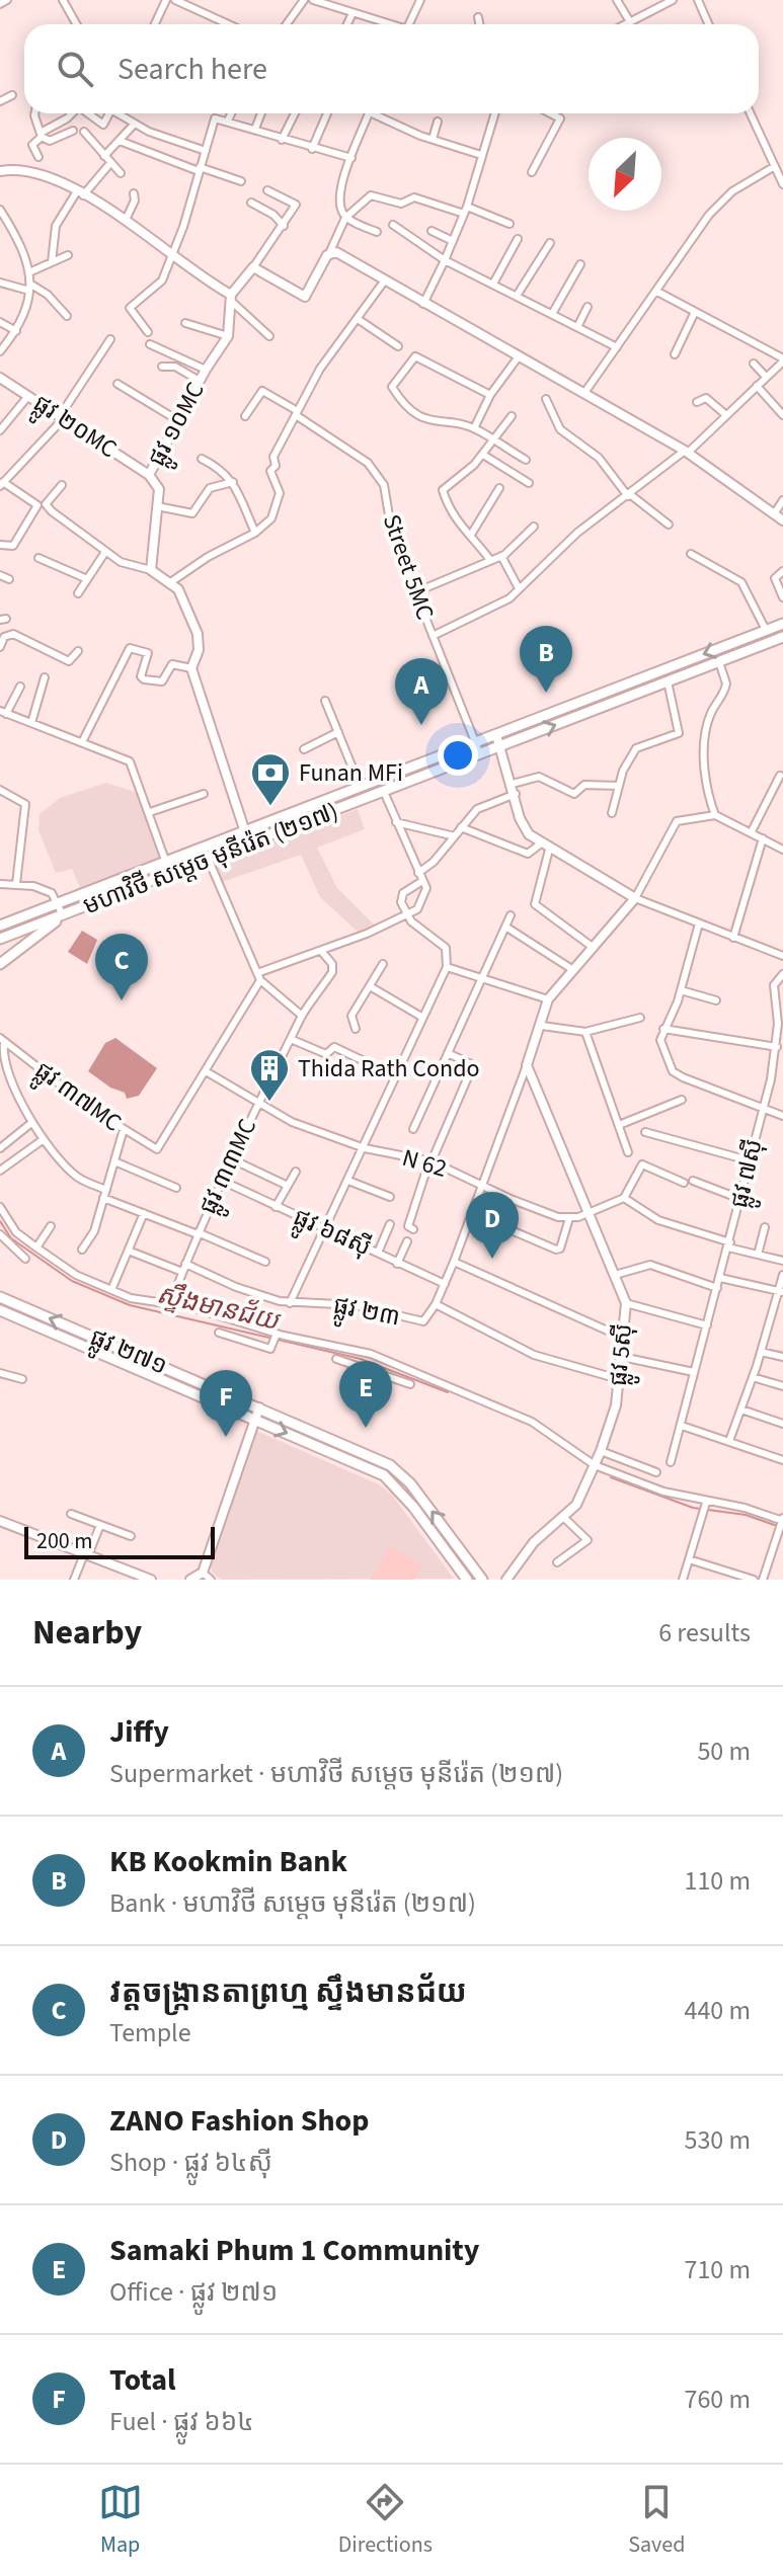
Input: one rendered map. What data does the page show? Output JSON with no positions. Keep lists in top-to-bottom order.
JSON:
{
  "streets": {
    "main road": ["មហាវិថី សម្តេច មុនីរ៉េត (២១៧)", "ផ្លូវ ២៧១"],
    "street": [
      "ផ្លូវ ១០MC",
      "ផ្លូវ ២០MC",
      "Street 5MC",
      "ផ្លូវ ៣៧MC",
      "N 62",
      "ផ្លូវ ៣៣MC",
      "ផ្លូវ ៧ស៊ី",
      "ផ្លូវ ៦៨ស៊ី",
      "ផ្លូវ ២៣",
      "ផ្លូវ 5ស៊ី"
    ]
  },
  "crossings": [
    ["ផ្លូវ ១០MC", "ផ្លូវ ២០MC"],
    ["Street 5MC", "មហាវិថី សម្តេច មុនីរ៉េត (២១៧)"],
    ["ផ្លូវ ៣៧MC", "N 62"],
    ["N 62", "ផ្លូវ ៣៣MC"],
    ["N 62", "ផ្លូវ ២៣"],
    ["N 62", "ផ្លូវ 5ស៊ី"],
    ["ផ្លូវ ៣៣MC", "ផ្លូវ ៦៨ស៊ី"],
    ["ផ្លូវ ៣៣MC", "ផ្លូវ ២៣"],
    ["ផ្លូវ ៦៨ស៊ី", "ផ្លូវ ២៣"],
    ["ផ្លូវ ២៣", "ផ្លូវ 5ស៊ី"]
  ],
  "water": ["ស្ទឹងមានជ័យ"],
  "places": {
    "bank": ["Funan MFi"],
    "building": ["Thida Rath Condo"]
  },
  "scale_bar": "200 m",
  "north": "bottom left",
  "page": {
    "search": "Search here",
    "pins": [
      "B",
      "A",
      "C",
      "D",
      "E",
      "F"
    ],
    "scale": "200 m",
    "heading": ["Nearby", "6 results"],
    "list": [
      {
        "mark": "A",
        "name": "Jiffy",
        "note": "Supermarket · មហាវិថី សម្តេច មុនីរ៉េត (២១៧)",
        "value": "50 m"
      },
      {
        "mark": "B",
        "name": "KB Kookmin Bank",
        "note": "Bank · មហាវិថី សម្តេច មុនីរ៉េត (២១៧)",
        "value": "110 m"
      },
      {
        "mark": "C",
        "name": "វត្តចង្ក្រានតាព្រហ្ម ស្ទឹងមានជ័យ",
        "note": "Temple",
        "value": "440 m"
      },
      {
        "mark": "D",
        "name": "ZANO Fashion Shop",
        "note": "Shop · ផ្លូវ ៦៤ស៊ី",
        "value": "530 m"
      },
      {
        "mark": "E",
        "name": "Samaki Phum 1 Community",
        "note": "Office · ផ្លូវ ២៧១",
        "value": "710 m"
      },
      {
        "mark": "F",
        "name": "Total",
        "note": "Fuel · ផ្លូវ ៦៦៤",
        "value": "760 m"
      }
    ],
    "nav": ["Map", "Directions", "Saved"]
  }
}
